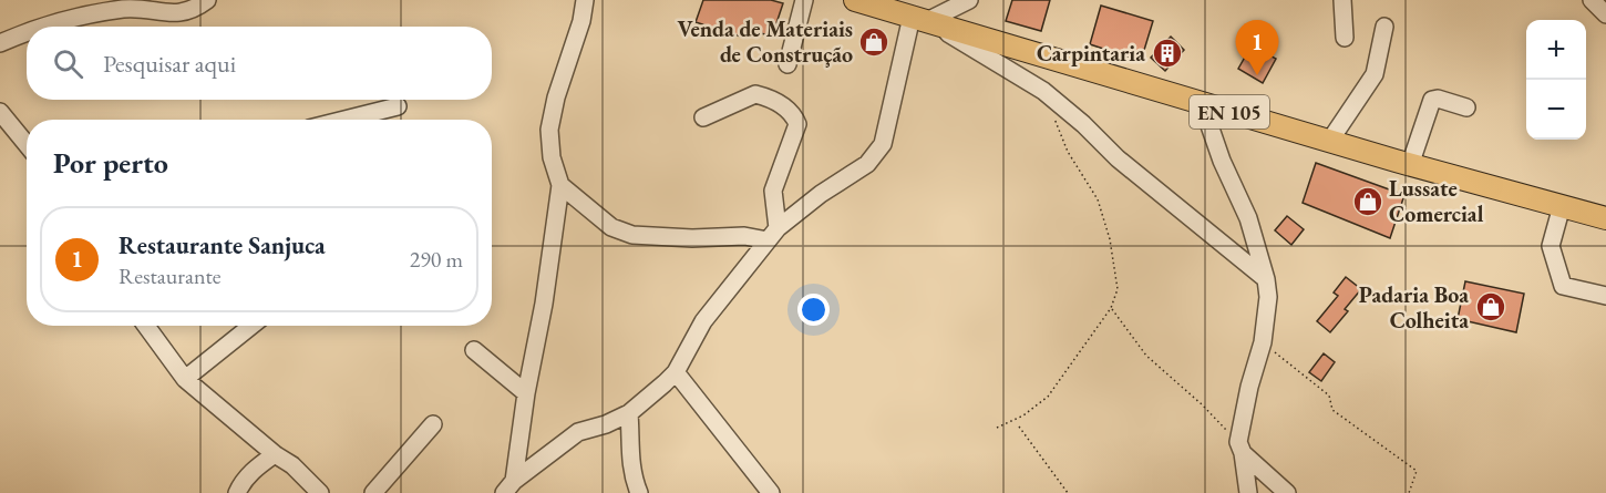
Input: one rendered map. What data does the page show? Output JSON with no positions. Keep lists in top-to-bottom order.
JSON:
{
  "streets": {
    "main road": ["EN 105"]
  },
  "places": {
    "shop": ["Venda de Materiais de Construção", "Lussate Comercial", "Padaria Boa Colheita"],
    "building": ["Carpintaria"]
  },
  "page": {
    "map_buttons": ["+", "−"],
    "pins": "1",
    "search": "Pesquisar aqui",
    "heading": "Por perto",
    "list": [
      {
        "mark": "1",
        "name": "Restaurante Sanjuca",
        "note": "Restaurante",
        "value": "290 m"
      }
    ]
  }
}
